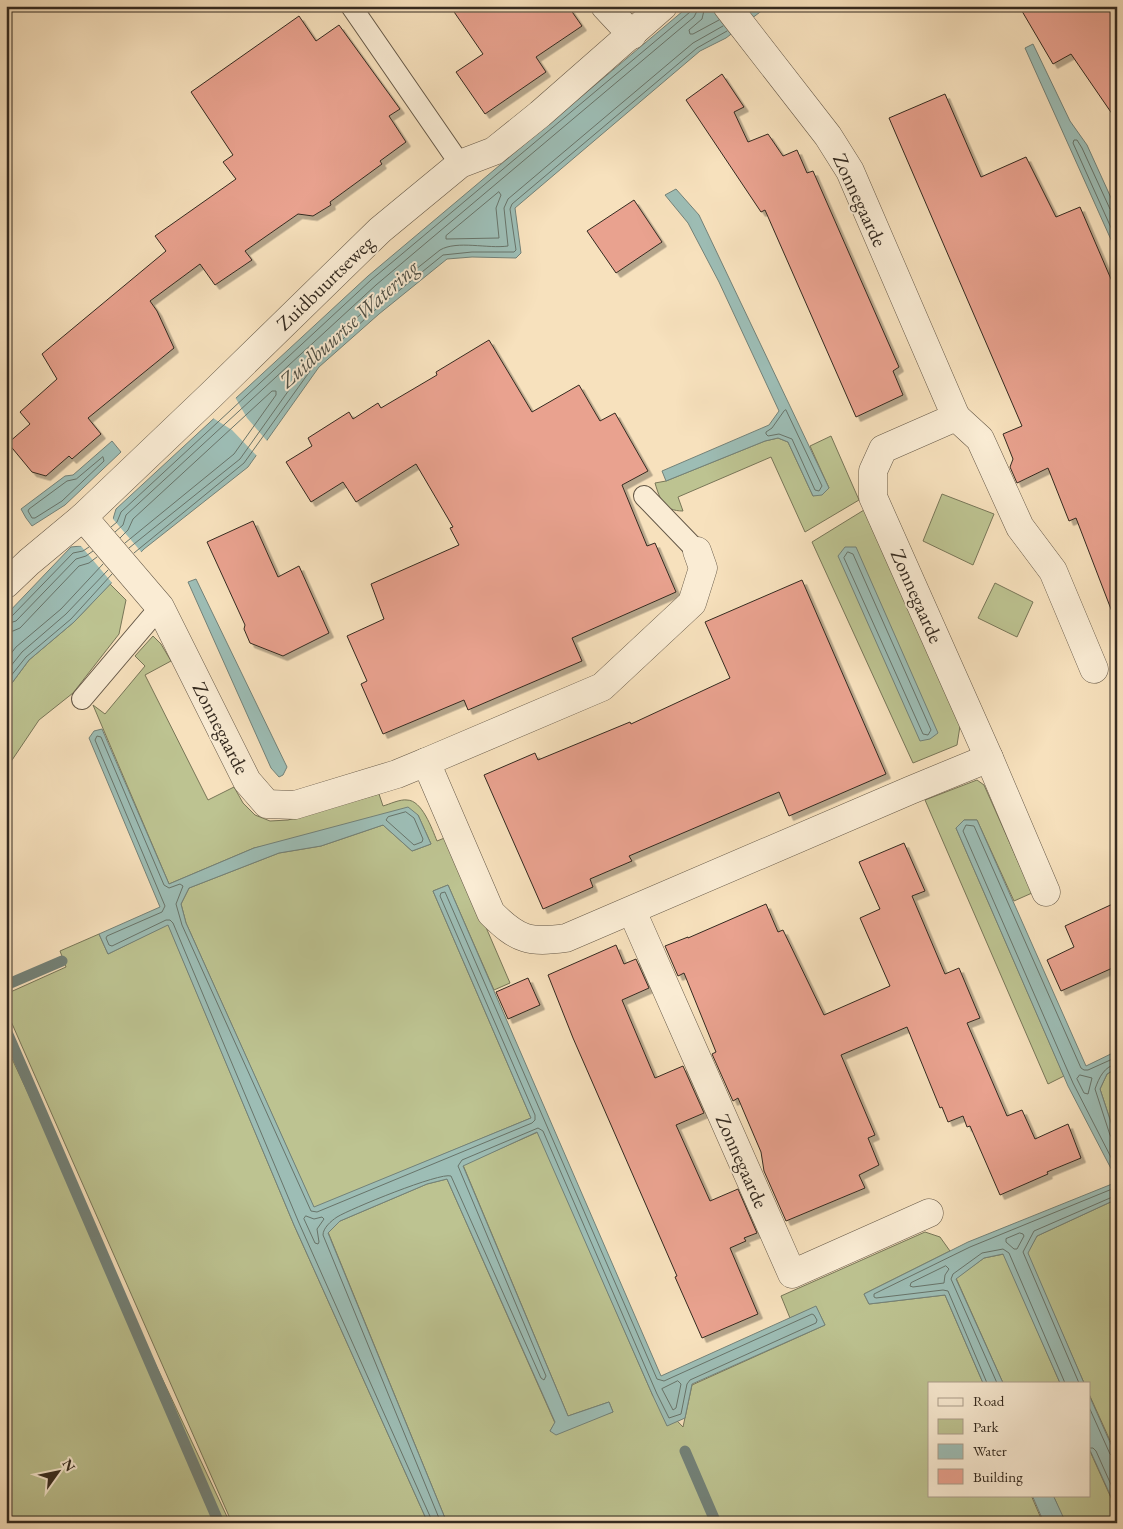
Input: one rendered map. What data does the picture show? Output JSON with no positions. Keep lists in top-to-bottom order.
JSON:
{
  "streets": {
    "street": ["Zonnegaarde", "Zuidbuurtseweg"]
  },
  "crossings": [
    ["Zonnegaarde", "Zuidbuurtseweg"]
  ],
  "water": ["Zuidbuurtse Watering"],
  "legend": [
    "Road",
    "Park",
    "Water",
    "Building"
  ],
  "north": "top right"
}
